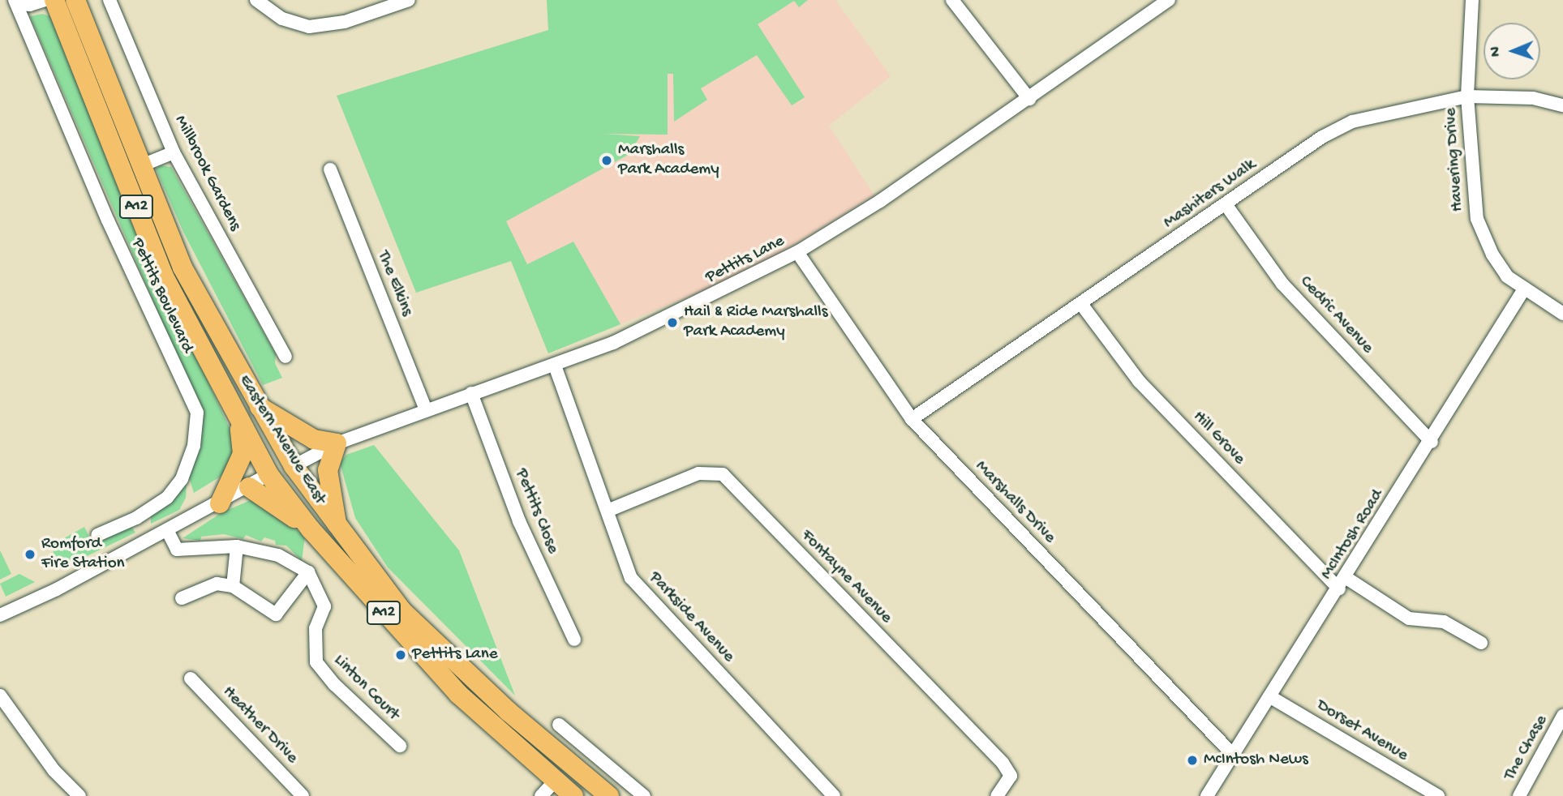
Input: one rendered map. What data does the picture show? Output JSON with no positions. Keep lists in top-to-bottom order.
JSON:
{
  "streets": {
    "highway": ["A12", "Eastern Avenue East"],
    "street": [
      "Havering Drive",
      "Millbrook Gardens",
      "Mashiters Walk",
      "Pettits Lane",
      "The Elkins",
      "Pettits Boulevard",
      "Cedric Avenue",
      "Hill Grove",
      "Marshalls Drive",
      "Pettits Close",
      "McIntosh Road",
      "Fontayne Avenue",
      "Parkside Avenue",
      "Linton Court",
      "Heather Drive",
      "Dorset Avenue",
      "The Chase"
    ]
  },
  "crossings": [
    ["Havering Drive", "Mashiters Walk"],
    ["Havering Drive", "McIntosh Road"],
    ["Mashiters Walk", "Cedric Avenue"],
    ["Mashiters Walk", "Hill Grove"],
    ["Mashiters Walk", "Marshalls Drive"],
    ["Pettits Lane", "The Elkins"],
    ["Pettits Lane", "Eastern Avenue East"],
    ["Pettits Lane", "Marshalls Drive"],
    ["Pettits Lane", "Pettits Close"],
    ["Pettits Lane", "Parkside Avenue"],
    ["Cedric Avenue", "McIntosh Road"],
    ["Hill Grove", "McIntosh Road"],
    ["Marshalls Drive", "McIntosh Road"],
    ["McIntosh Road", "Dorset Avenue"],
    ["Fontayne Avenue", "Parkside Avenue"]
  ],
  "places": [
    "Marshalls Park Academy",
    "Hail & Ride Marshalls Park Academy",
    "Romford Fire Station",
    "Pettits Lane",
    "McIntosh News"
  ],
  "north": "left"
}
